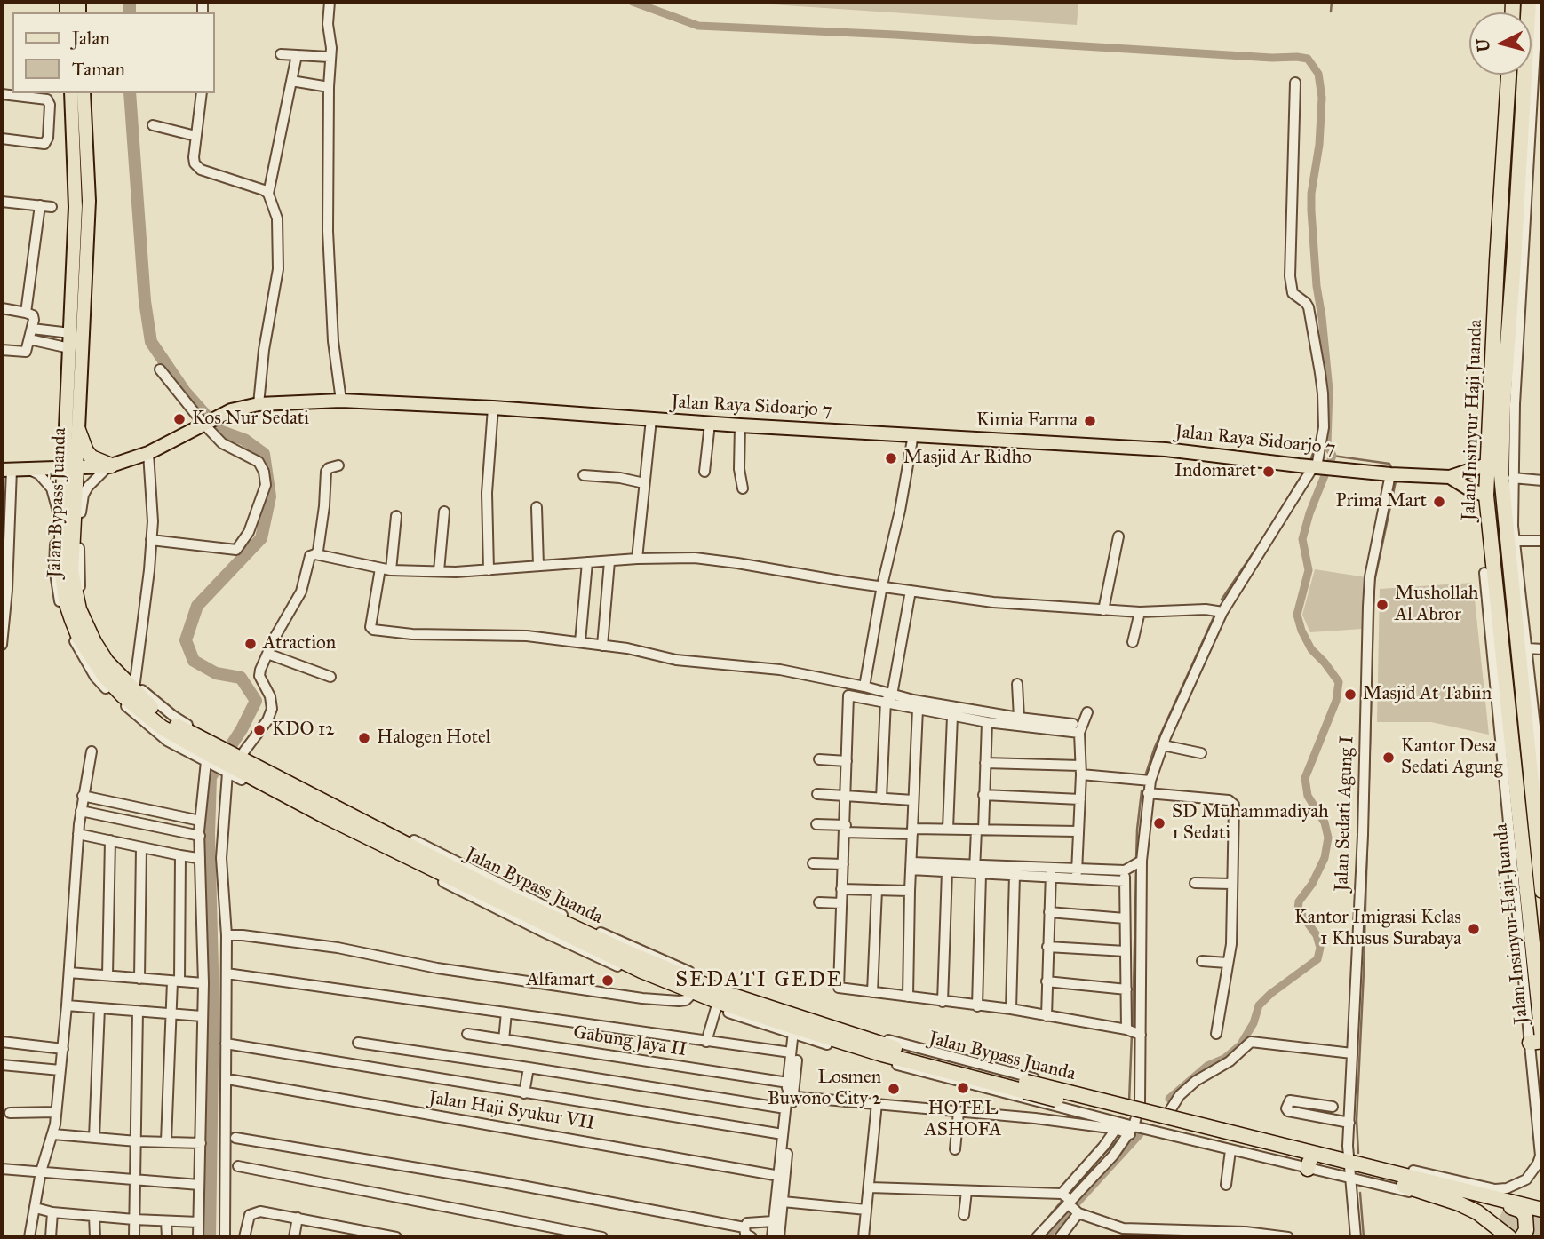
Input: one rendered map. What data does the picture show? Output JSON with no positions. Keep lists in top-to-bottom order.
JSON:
{
  "streets": {
    "highway": ["Jalan Insinyur Haji Juanda", "Jalan Bypass Juanda"],
    "main road": ["Jalan Raya Sidoarjo 7"],
    "street": ["Jalan Sedati Agung I", "Gabung Jaya II", "Jalan Haji Syukur VII"]
  },
  "crossings": [
    ["Jalan Raya Sidoarjo 7", "Jalan Insinyur Haji Juanda"],
    ["Jalan Raya Sidoarjo 7", "Jalan Bypass Juanda"],
    ["Jalan Raya Sidoarjo 7", "Jalan Sedati Agung I"],
    ["Jalan Insinyur Haji Juanda", "Jalan Bypass Juanda"],
    ["Jalan Insinyur Haji Juanda", "Jalan Sedati Agung I"],
    ["Jalan Bypass Juanda", "Jalan Sedati Agung I"]
  ],
  "districts": ["SEDATI GEDE"],
  "places": [
    "Kos Nur Sedati",
    "Kimia Farma",
    "Masjid Ar Ridho",
    "Indomaret",
    "Prima Mart",
    "Mushollah Al Abror",
    "Atraction",
    "Masjid At Tabiin",
    "KDO 12",
    "Halogen Hotel",
    "Kantor Desa Sedati Agung",
    "SD Muhammadiyah 1 Sedati",
    "Kantor Imigrasi Kelas 1 Khusus Surabaya",
    "Alfamart",
    "HOTEL ASHOFA",
    "Losmen Buwono City 2"
  ],
  "legend": ["Jalan", "Taman"],
  "north": "left"
}
